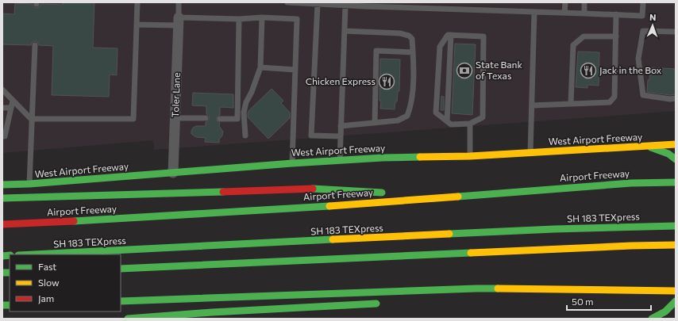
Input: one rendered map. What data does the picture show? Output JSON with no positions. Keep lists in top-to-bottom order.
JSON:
{
  "streets": {
    "main road": ["West Airport Freeway", "Airport Freeway", "SH 183 TEXpress"],
    "street": ["Toler Lane"]
  },
  "crossings": [
    ["Toler Lane", "West Airport Freeway"]
  ],
  "places": {
    "bank": ["State Bank of Texas"],
    "restaurant": ["Jack in the Box", "Chicken Express"]
  },
  "legend": ["Fast", "Slow", "Jam"],
  "scale_bar": "50 m",
  "north": "top"
}
